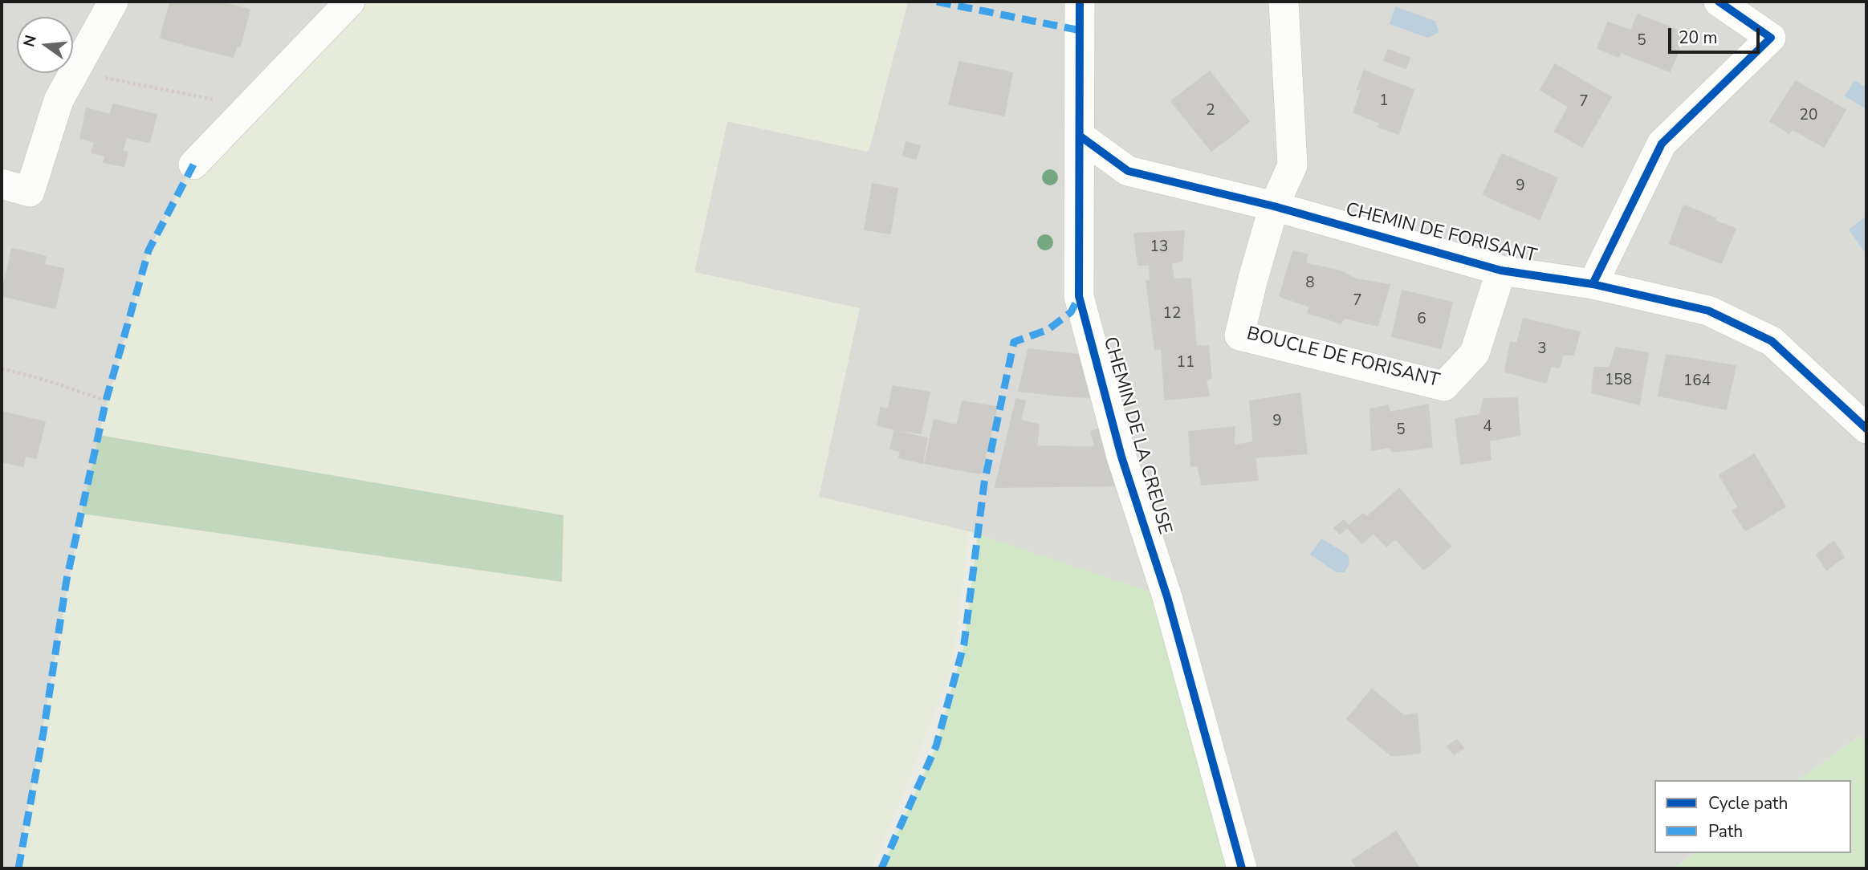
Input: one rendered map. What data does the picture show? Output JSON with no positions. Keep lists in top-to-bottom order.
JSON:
{
  "streets": {
    "street": ["CHEMIN DE FORISANT", "BOUCLE DE FORISANT", "CHEMIN DE LA CREUSE"]
  },
  "crossings": [
    ["CHEMIN DE FORISANT", "BOUCLE DE FORISANT"],
    ["CHEMIN DE FORISANT", "CHEMIN DE LA CREUSE"]
  ],
  "house_numbers": [
    "5",
    "1",
    "7",
    "2",
    "20",
    "9",
    "13",
    "8",
    "7",
    "12",
    "6",
    "3",
    "11",
    "158",
    "164",
    "9",
    "4",
    "5"
  ],
  "legend": ["Cycle path", "Path"],
  "scale_bar": "20 m",
  "north": "left"
}
